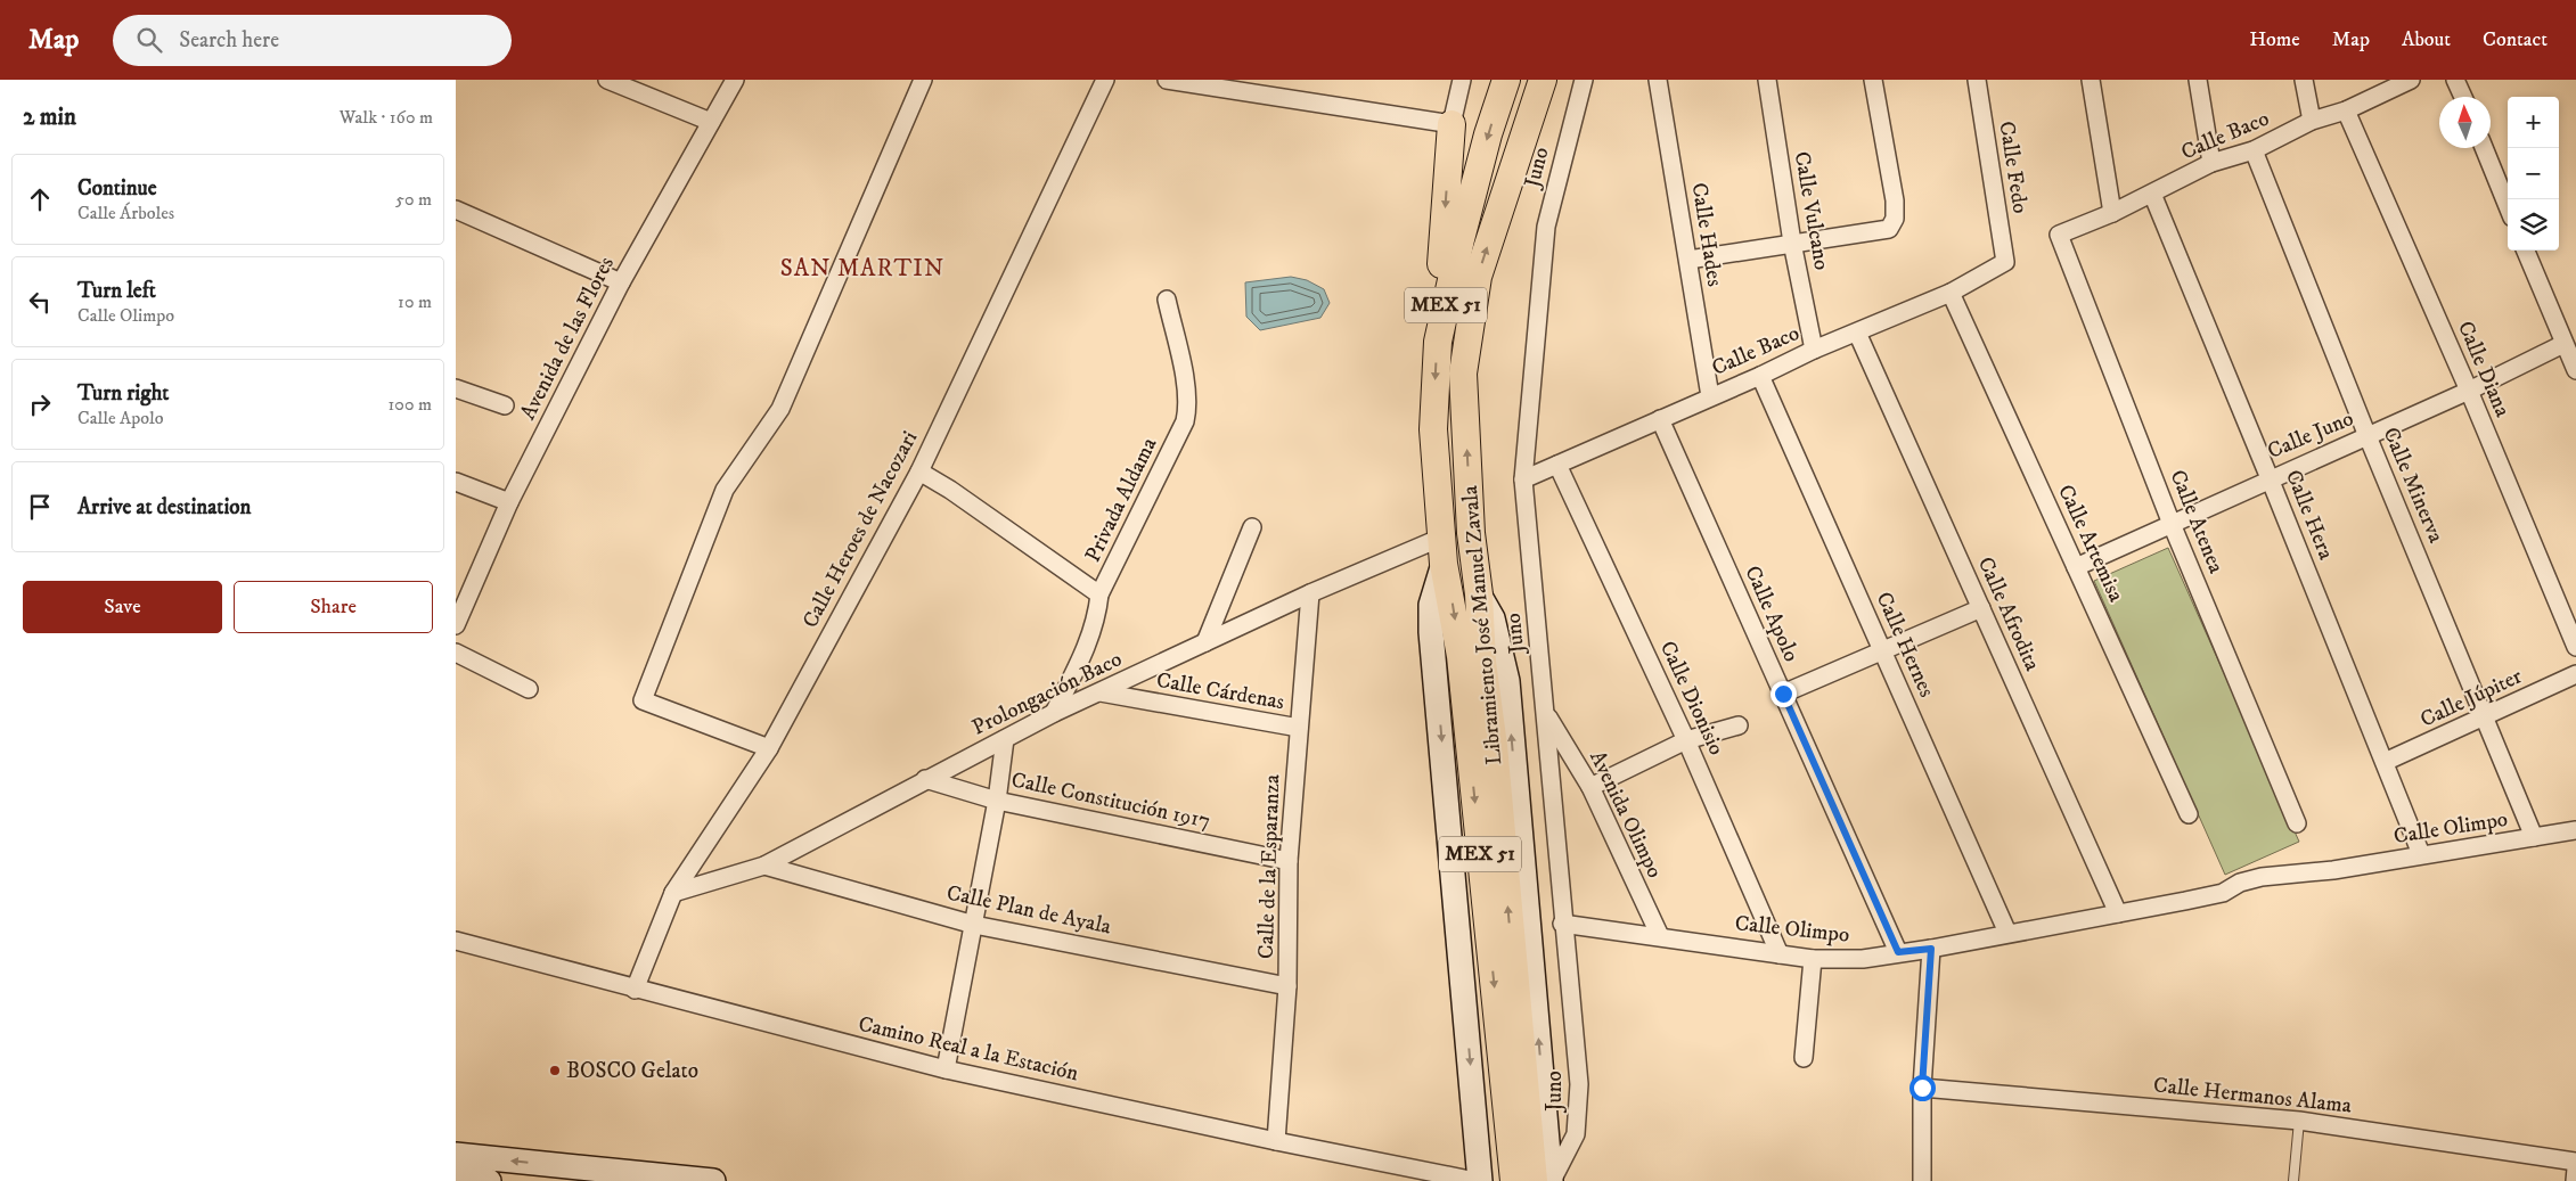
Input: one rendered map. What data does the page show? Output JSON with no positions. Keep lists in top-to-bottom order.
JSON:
{
  "streets": {
    "main road": ["MEX 51", "Libramiento José Manuel Zavala"],
    "street": [
      "Calle Baco",
      "Juno",
      "Calle Fedo",
      "Calle Vulcano",
      "Calle Hades",
      "Avenida de las Flores",
      "Calle Diana",
      "Calle Juno",
      "Calle Minerva",
      "Privada Aldama",
      "Calle Hera",
      "Calle Atenea",
      "Calle Heroes de Nacozari",
      "Calle Artemisa",
      "Calle Apolo",
      "Calle Afrodita",
      "Calle Hernes",
      "Calle Cárdenas",
      "Prolongación Baco",
      "Calle Dionisio",
      "Calle Júpiter",
      "Calle Constitución 1917",
      "Avenida Olimpo",
      "Calle Olimpo",
      "Calle de la Esparanza",
      "Calle Plan de Ayala",
      "Camino Real a la Estación",
      "Calle Hermanos Alama"
    ]
  },
  "crossings": [
    ["Calle Baco", "Juno"],
    ["Calle Baco", "Calle Fedo"],
    ["Calle Baco", "Calle Vulcano"],
    ["Calle Baco", "Calle Hades"],
    ["Calle Baco", "Calle Diana"],
    ["Calle Baco", "Calle Minerva"],
    ["Calle Baco", "Calle Hera"],
    ["Calle Baco", "Calle Atenea"],
    ["Calle Baco", "Calle Artemisa"],
    ["Calle Baco", "Calle Apolo"],
    ["Calle Baco", "Calle Afrodita"],
    ["Calle Baco", "Calle Hernes"],
    ["Calle Baco", "Calle Dionisio"],
    ["Juno", "Libramiento José Manuel Zavala"],
    ["Juno", "Avenida Olimpo"],
    ["Juno", "Calle Olimpo"],
    ["Calle Diana", "Calle Juno"],
    ["Calle Juno", "Calle Minerva"],
    ["Calle Juno", "Calle Hera"],
    ["Calle Juno", "Calle Atenea"],
    ["Calle Juno", "Calle Artemisa"],
    ["Calle Minerva", "Calle Júpiter"],
    ["Calle Minerva", "Calle Olimpo"],
    ["Privada Aldama", "Prolongación Baco"],
    ["Calle Hera", "Calle Júpiter"],
    ["Calle Hera", "Calle Olimpo"],
    ["Calle Heroes de Nacozari", "Prolongación Baco"],
    ["Calle Heroes de Nacozari", "Camino Real a la Estación"],
    ["Calle Apolo", "Calle Olimpo"],
    ["Calle Afrodita", "Calle Olimpo"],
    ["Libramiento José Manuel Zavala", "Prolongación Baco"],
    ["Calle Hernes", "Calle Olimpo"],
    ["Calle Cárdenas", "Prolongación Baco"],
    ["Calle Cárdenas", "Calle de la Esparanza"],
    ["Prolongación Baco", "Calle Constitución 1917"],
    ["Prolongación Baco", "Calle de la Esparanza"],
    ["Prolongación Baco", "Calle Plan de Ayala"],
    ["Calle Dionisio", "Calle Olimpo"],
    ["Calle Constitución 1917", "Calle de la Esparanza"],
    ["Avenida Olimpo", "Calle Olimpo"],
    ["Calle de la Esparanza", "Calle Plan de Ayala"],
    ["Calle de la Esparanza", "Camino Real a la Estación"]
  ],
  "districts": ["SAN MARTIN"],
  "places": ["BOSCO Gelato"],
  "north": "top",
  "page": {
    "header": "Map",
    "search": "Search here",
    "nav": [
      "Home",
      "Map",
      "About",
      "Contact"
    ],
    "heading": ["2 min", "Walk · 160 m"],
    "map_buttons": ["+", "−"],
    "list": [
      ["Continue", "Calle Árboles", "50 m"],
      ["Turn left", "Calle Olimpo", "10 m"],
      ["Turn right", "Calle Apolo", "100 m"],
      "Arrive at destination"
    ],
    "buttons": ["Save", "Share"]
  }
}
